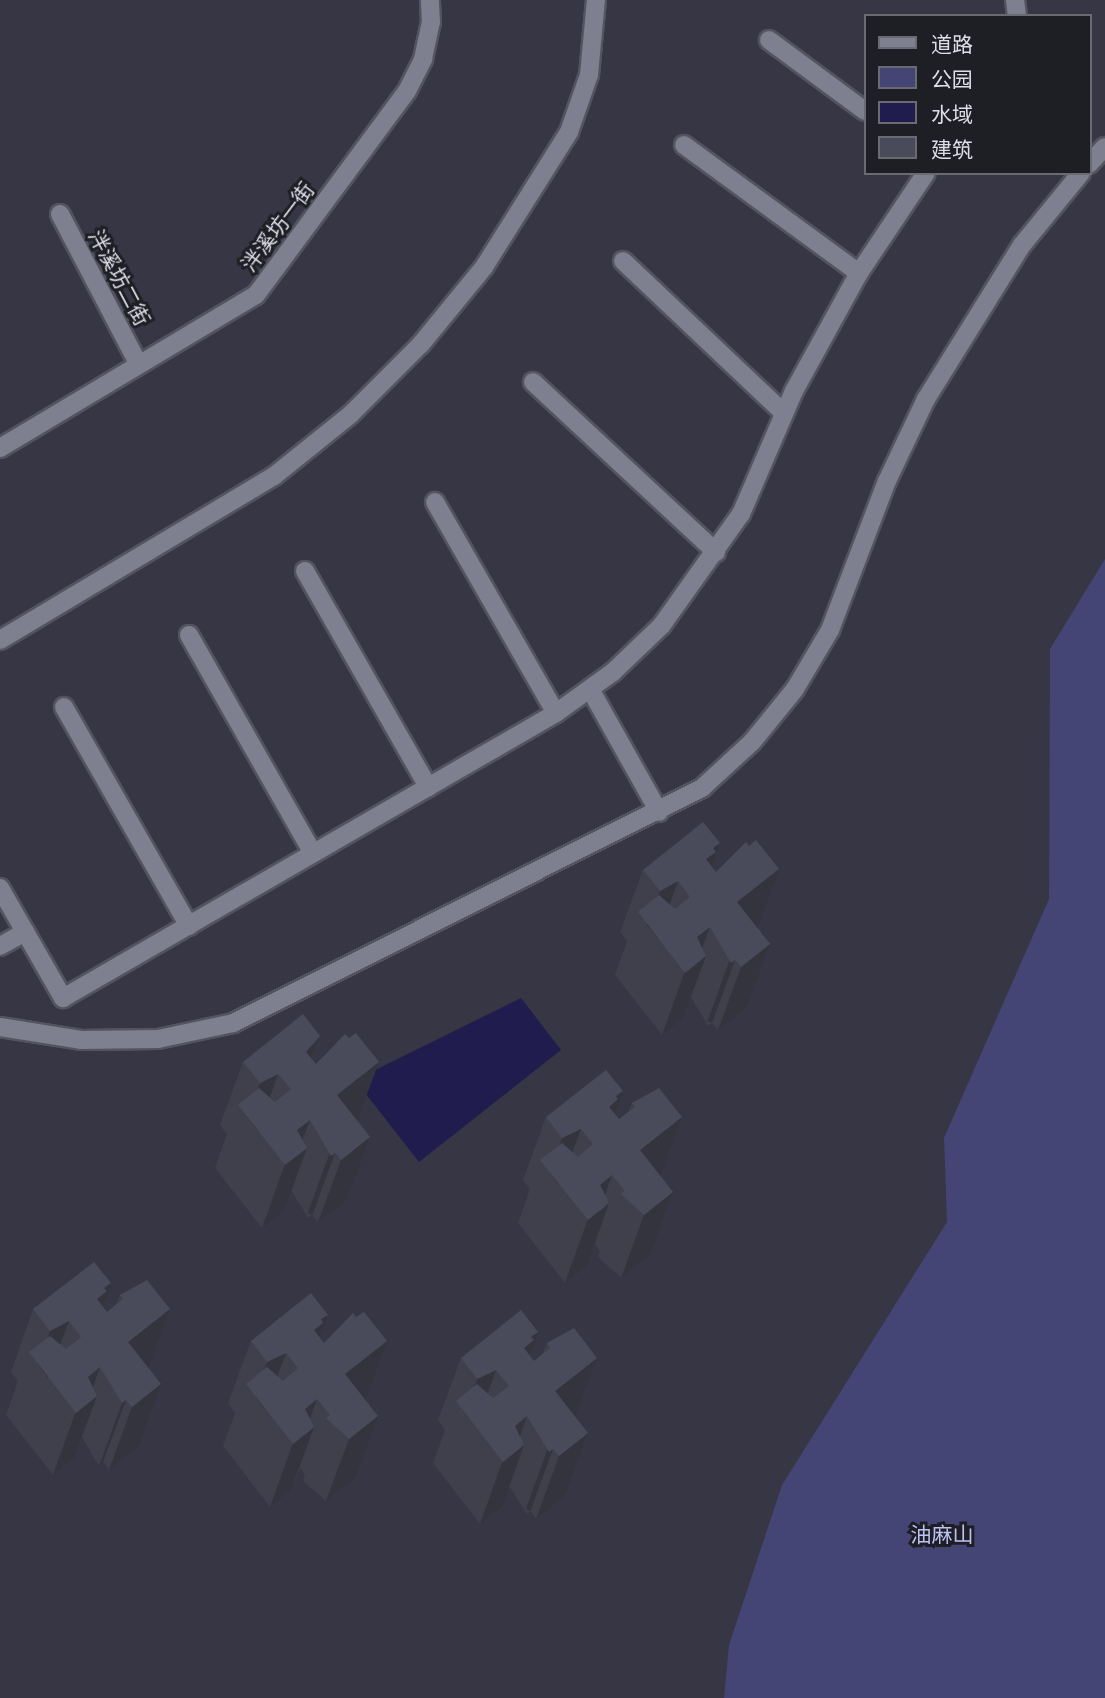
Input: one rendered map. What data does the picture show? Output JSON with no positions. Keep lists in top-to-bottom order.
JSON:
{
  "streets": {
    "street": ["泮溪坊一街", "泮溪坊二街"]
  },
  "crossings": [
    ["泮溪坊一街", "泮溪坊二街"]
  ],
  "parks": ["油麻山"],
  "legend": [
    "道路",
    "公园",
    "水域",
    "建筑"
  ]
}
